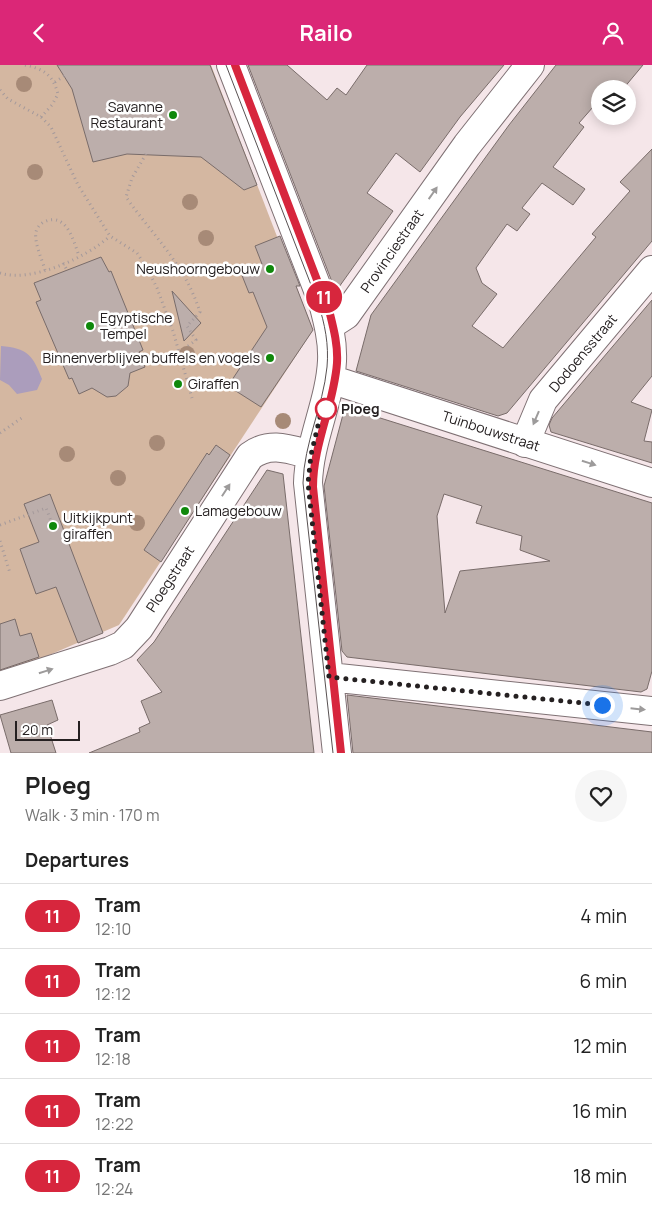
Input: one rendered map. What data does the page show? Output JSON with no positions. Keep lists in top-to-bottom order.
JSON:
{
  "streets": {
    "street": [
      "Provinciestraat",
      "Dodoensstraat",
      "Tuinbouwstraat",
      "Ploegstraat"
    ]
  },
  "crossings": [
    ["Dodoensstraat", "Tuinbouwstraat"]
  ],
  "one_way": ["Provinciestraat", "Dodoensstraat", "Ploegstraat"],
  "places": [
    "Savanne Restaurant",
    "Neushoorngebouw",
    "Egyptische Tempel",
    "Binnenverblijven buffels en vogels",
    "Giraffen",
    "Ploeg",
    "Lamagebouw",
    "Uitkijkpunt giraffen"
  ],
  "lines": ["tram line 11"],
  "scale_bar": "20 m",
  "page": {
    "header": "Railo",
    "on_map": "11",
    "scale": "20 m",
    "heading": [
      ["Ploeg", "Walk · 3 min · 170 m"],
      "Departures"
    ],
    "list": [
      {
        "mark": "11",
        "name": "Tram",
        "note": "12:10",
        "value": "4 min"
      },
      {
        "mark": "11",
        "name": "Tram",
        "note": "12:12",
        "value": "6 min"
      },
      {
        "mark": "11",
        "name": "Tram",
        "note": "12:18",
        "value": "12 min"
      },
      {
        "mark": "11",
        "name": "Tram",
        "note": "12:22",
        "value": "16 min"
      },
      {
        "mark": "11",
        "name": "Tram",
        "note": "12:24",
        "value": "18 min"
      }
    ]
  }
}
